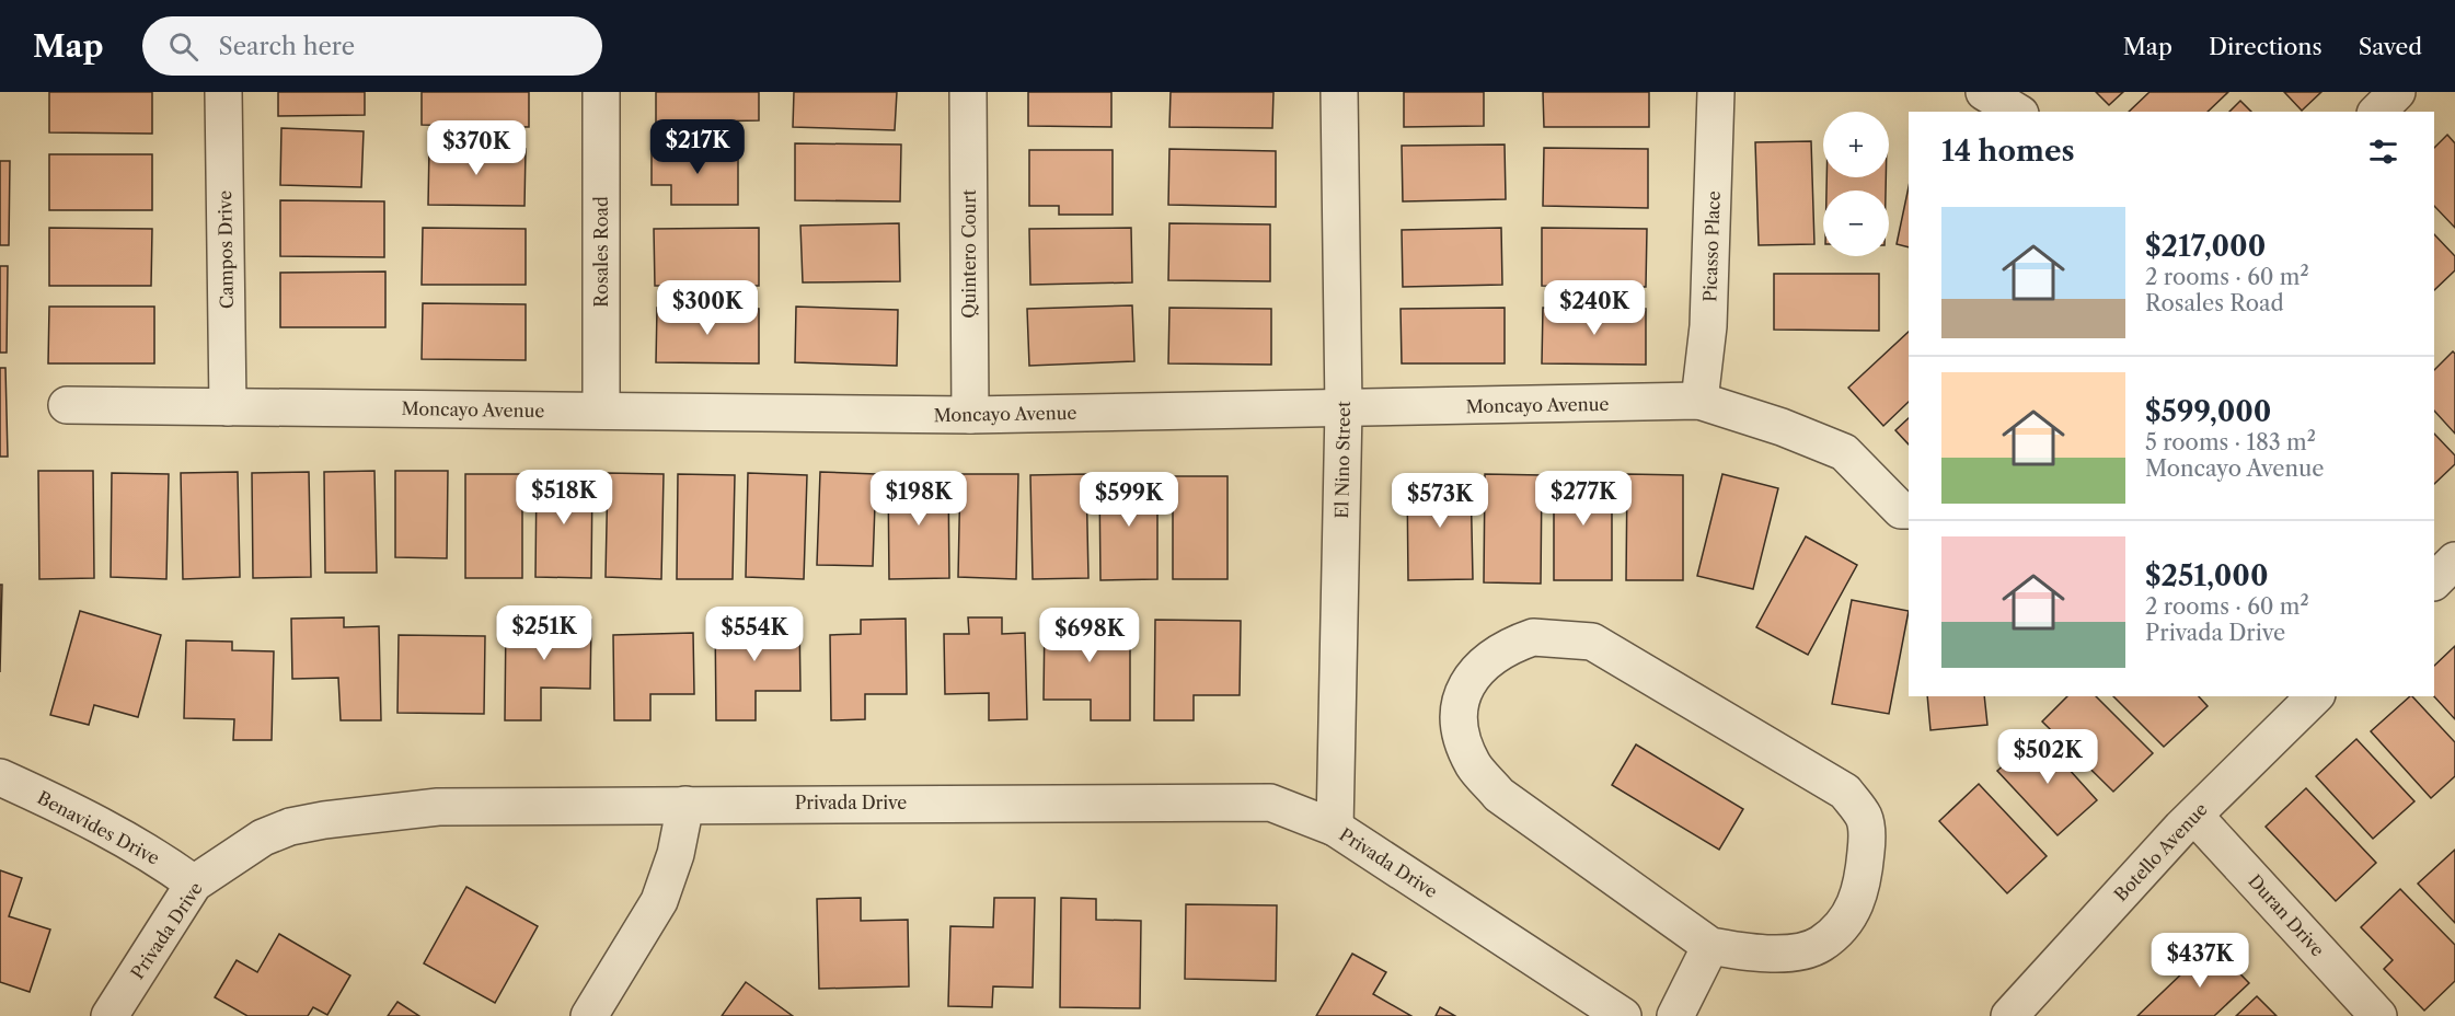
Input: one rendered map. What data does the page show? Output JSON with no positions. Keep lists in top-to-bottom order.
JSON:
{
  "streets": {
    "street": [
      "Picasso Place",
      "Campos Drive",
      "Rosales Road",
      "Quintero Court",
      "Moncayo Avenue",
      "El Nino Street",
      "Privada Drive",
      "Benavides Drive",
      "Botello Avenue",
      "Duran Drive"
    ]
  },
  "crossings": [
    ["Picasso Place", "Moncayo Avenue"],
    ["Campos Drive", "Moncayo Avenue"],
    ["Rosales Road", "Moncayo Avenue"],
    ["Quintero Court", "Moncayo Avenue"],
    ["Moncayo Avenue", "El Nino Street"],
    ["El Nino Street", "Privada Drive"],
    ["Privada Drive", "Benavides Drive"],
    ["Botello Avenue", "Duran Drive"]
  ],
  "page": {
    "header": "Map",
    "search": "Search here",
    "nav": ["Map", "Directions", "Saved"],
    "map_buttons": ["+", "−"],
    "heading": "14 homes",
    "price": [
      "$217K",
      "$370K",
      "$300K",
      "$240K",
      "$518K",
      "$198K",
      "$277K",
      "$599K",
      "$573K",
      "$251K",
      "$554K",
      "$698K",
      "$502K",
      "$437K"
    ],
    "list": [
      {
        "name": "$217,000",
        "note": "2 rooms · 60 m² · Rosales Road"
      },
      {
        "name": "$599,000",
        "note": "5 rooms · 183 m² · Moncayo Avenue"
      },
      {
        "name": "$251,000",
        "note": "2 rooms · 60 m² · Privada Drive"
      }
    ]
  }
}
